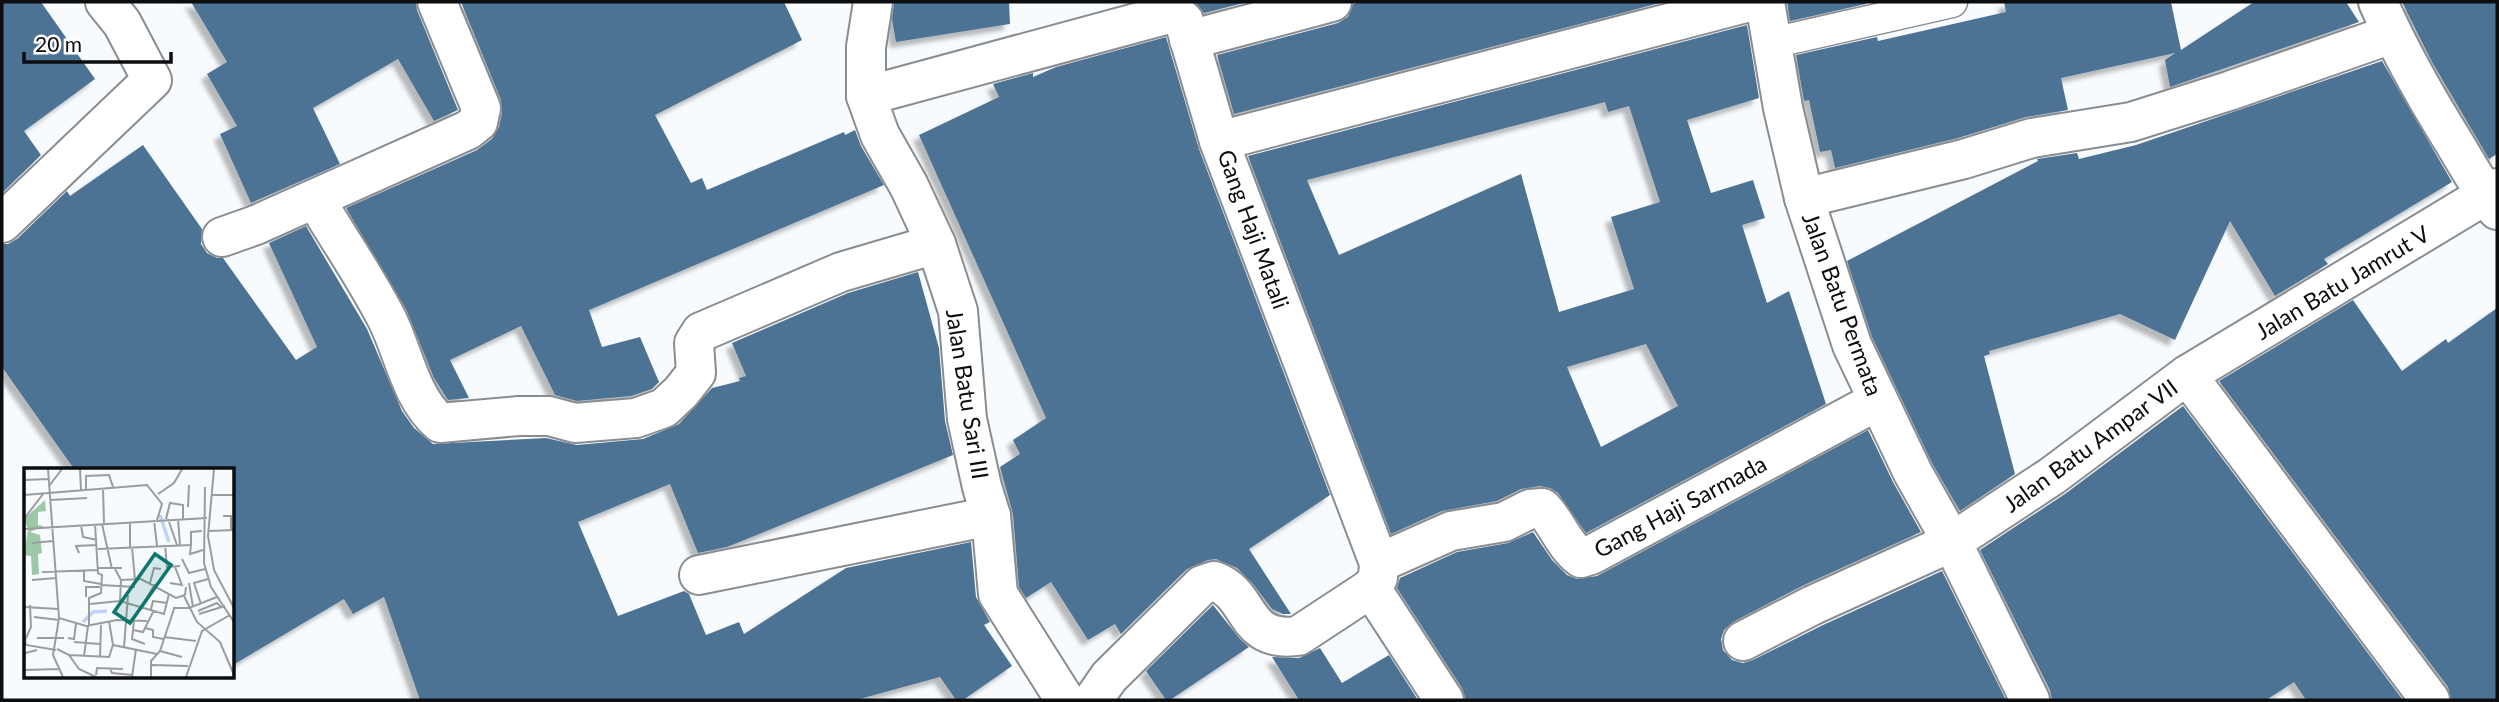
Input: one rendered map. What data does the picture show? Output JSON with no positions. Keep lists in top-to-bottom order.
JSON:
{
  "streets": {
    "street": [
      "Gang Haji Matali",
      "Jalan Batu Jamrut V",
      "Jalan Batu Permata",
      "Jalan Batu Sari III",
      "Jalan Batu Ampar VII",
      "Gang Haji Sarmada"
    ]
  },
  "crossings": [
    ["Gang Haji Matali", "Gang Haji Sarmada"],
    ["Jalan Batu Jamrut V", "Jalan Batu Ampar VII"],
    ["Jalan Batu Permata", "Jalan Batu Ampar VII"],
    ["Jalan Batu Permata", "Gang Haji Sarmada"]
  ],
  "scale_bar": "20 m"
}
